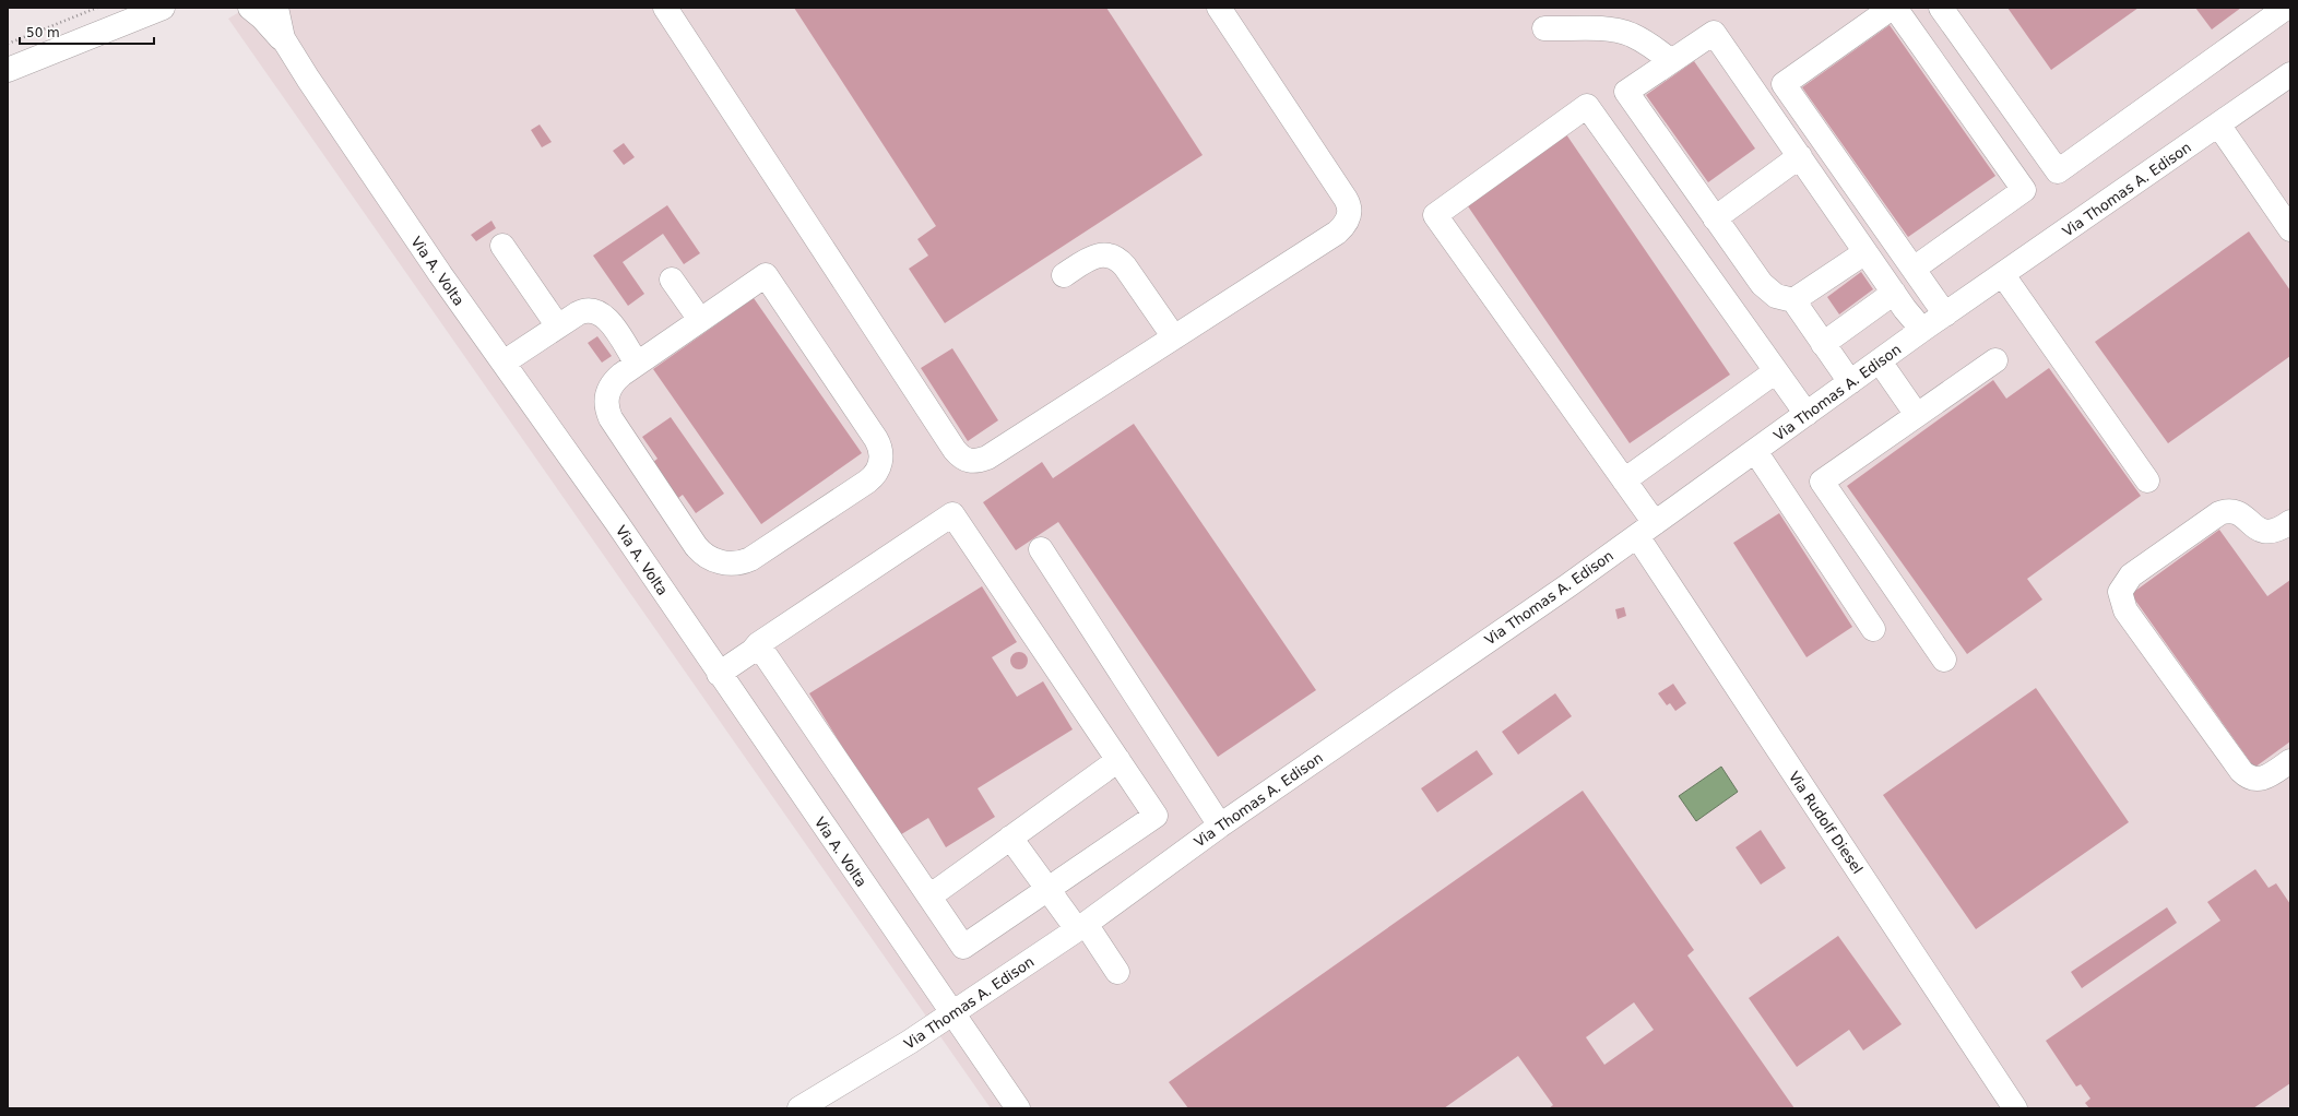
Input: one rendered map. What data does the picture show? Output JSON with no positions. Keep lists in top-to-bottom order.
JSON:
{
  "streets": {
    "street": ["Via Thomas A. Edison", "Via A. Volta", "Via Rudolf Diesel"]
  },
  "crossings": [
    ["Via Thomas A. Edison", "Via A. Volta"],
    ["Via Thomas A. Edison", "Via Rudolf Diesel"]
  ],
  "scale_bar": "50 m"
}
